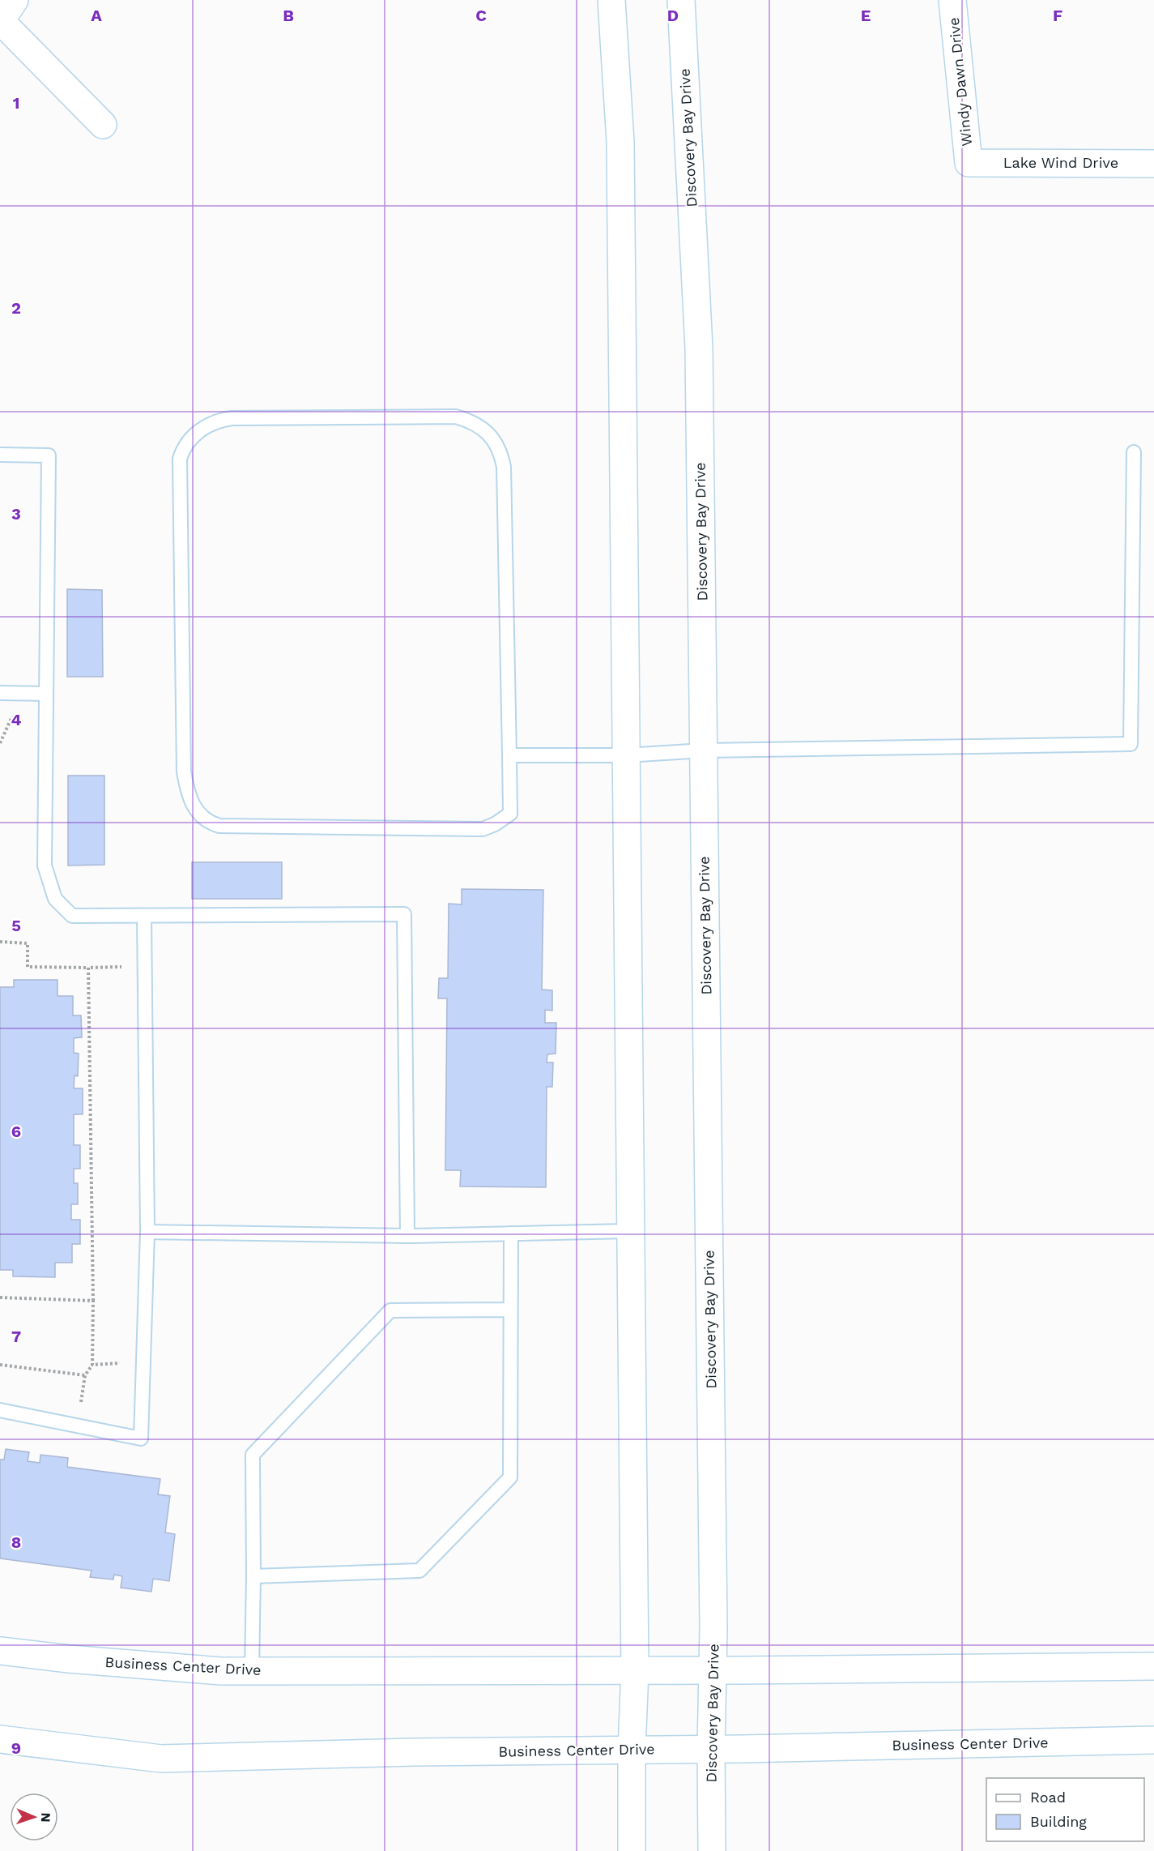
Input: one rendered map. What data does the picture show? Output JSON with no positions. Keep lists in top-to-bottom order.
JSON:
{
  "streets": {
    "street": [
      "Windy Dawn Drive",
      "Discovery Bay Drive",
      "Lake Wind Drive",
      "Business Center Drive"
    ]
  },
  "crossings": [
    ["Windy Dawn Drive", "Lake Wind Drive"],
    ["Discovery Bay Drive", "Business Center Drive"]
  ],
  "legend": ["Road", "Building"],
  "north": "right",
  "grid": {
    "columns": [
      "A",
      "B",
      "C",
      "D",
      "E",
      "F"
    ],
    "rows": [
      "1",
      "2",
      "3",
      "4",
      "5",
      "6",
      "7",
      "8",
      "9"
    ]
  }
}
